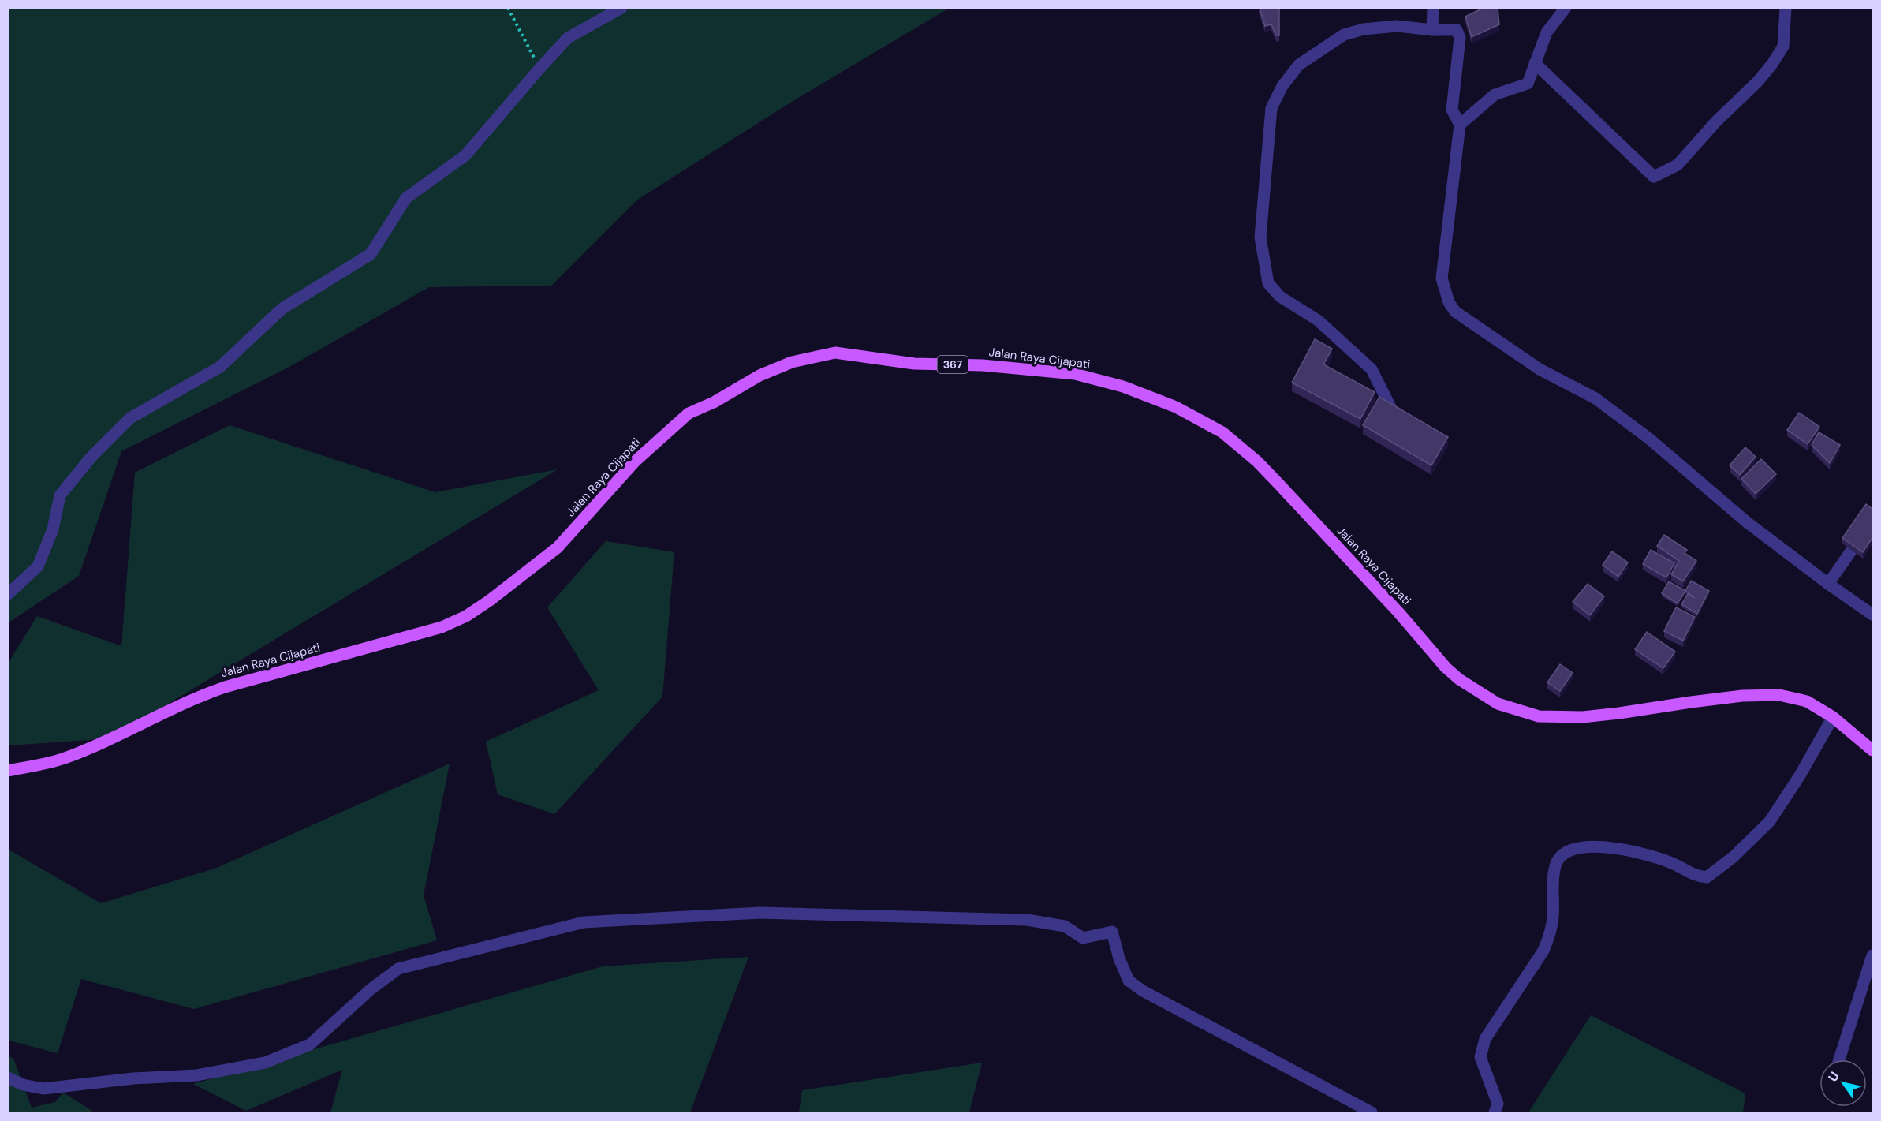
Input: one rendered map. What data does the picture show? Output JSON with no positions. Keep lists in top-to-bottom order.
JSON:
{
  "streets": {
    "main road": ["Jalan Raya Cijapati", "367"]
  },
  "north": "top left"
}
